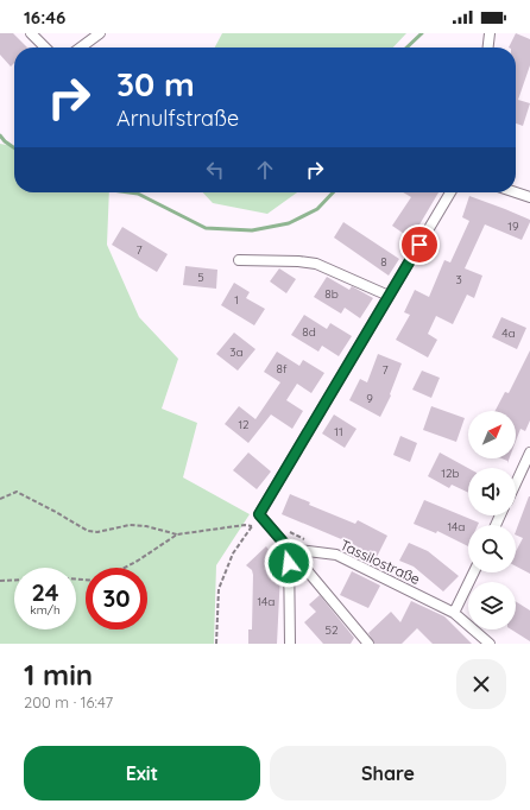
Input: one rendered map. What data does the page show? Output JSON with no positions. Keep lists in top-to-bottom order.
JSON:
{
  "streets": {
    "street": ["Tassilostraße"]
  },
  "house_numbers": [
    "19",
    "7",
    "8",
    "5",
    "3",
    "8b",
    "1",
    "8d",
    "4a",
    "3a",
    "8f",
    "7",
    "9",
    "12",
    "11",
    "12b",
    "14a",
    "14a",
    "52"
  ],
  "north": "top right",
  "page": {
    "status": "16:46",
    "turn": ["30 m", "Arnulfstraße"],
    "speed": "24 km/h",
    "limit": "30",
    "heading": ["1 min", "200 m · 16:47"],
    "buttons": ["Exit", "Share"]
  }
}
